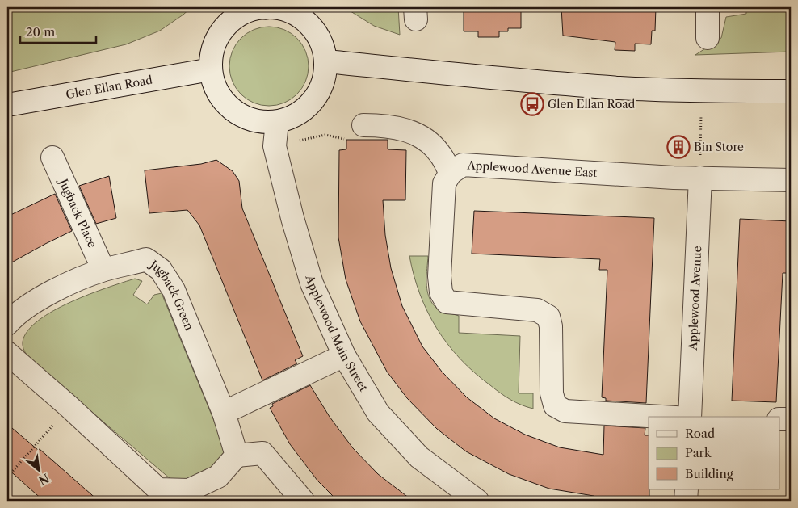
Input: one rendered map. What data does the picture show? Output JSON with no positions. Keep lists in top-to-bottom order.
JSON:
{
  "streets": {
    "street": [
      "Glen Ellan Road",
      "Applewood Avenue East",
      "Jugback Place",
      "Jugback Green",
      "Applewood Avenue",
      "Applewood Main Street"
    ]
  },
  "crossings": [
    ["Glen Ellan Road", "Applewood Main Street"],
    ["Applewood Avenue East", "Applewood Avenue"],
    ["Jugback Place", "Jugback Green"]
  ],
  "places": {
    "bus stop": ["Glen Ellan Road"],
    "building": ["Bin Store"]
  },
  "legend": ["Road", "Park", "Building"],
  "scale_bar": "20 m",
  "north": "bottom right"
}
